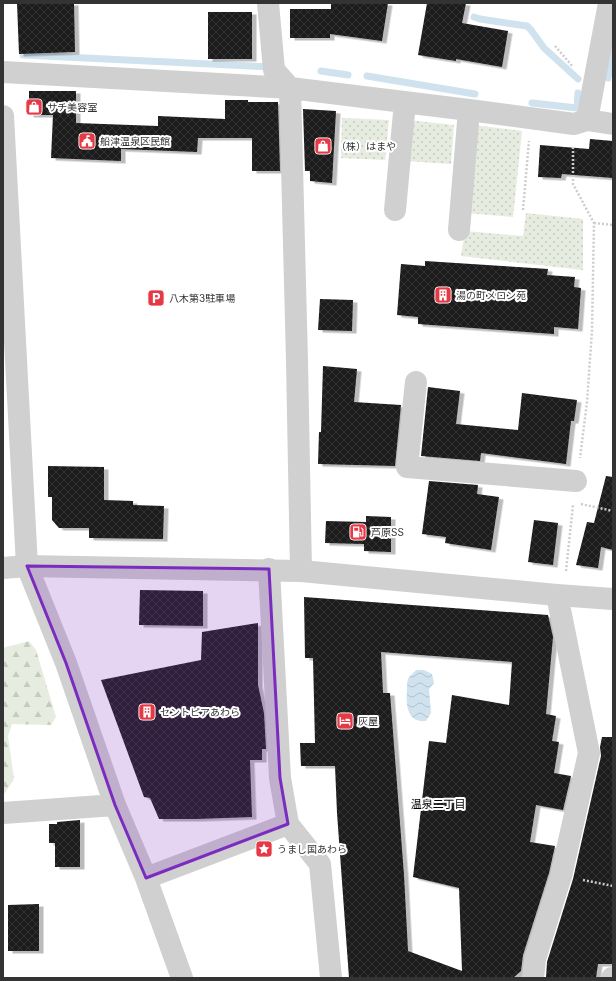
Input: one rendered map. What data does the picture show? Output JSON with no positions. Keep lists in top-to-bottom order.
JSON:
{
  "districts": ["温泉二丁目"],
  "places": {
    "shop": ["サチ美容室", "（株）はまや"],
    "public building": ["船津温泉区民館"],
    "building": ["湯の町メロン苑", "セントピアあわら"],
    "parking": ["八木第3駐車場"],
    "fuel station": ["芦原SS"],
    "hotel": ["灰屋"],
    "place": ["うまし国あわら"]
  }
}
